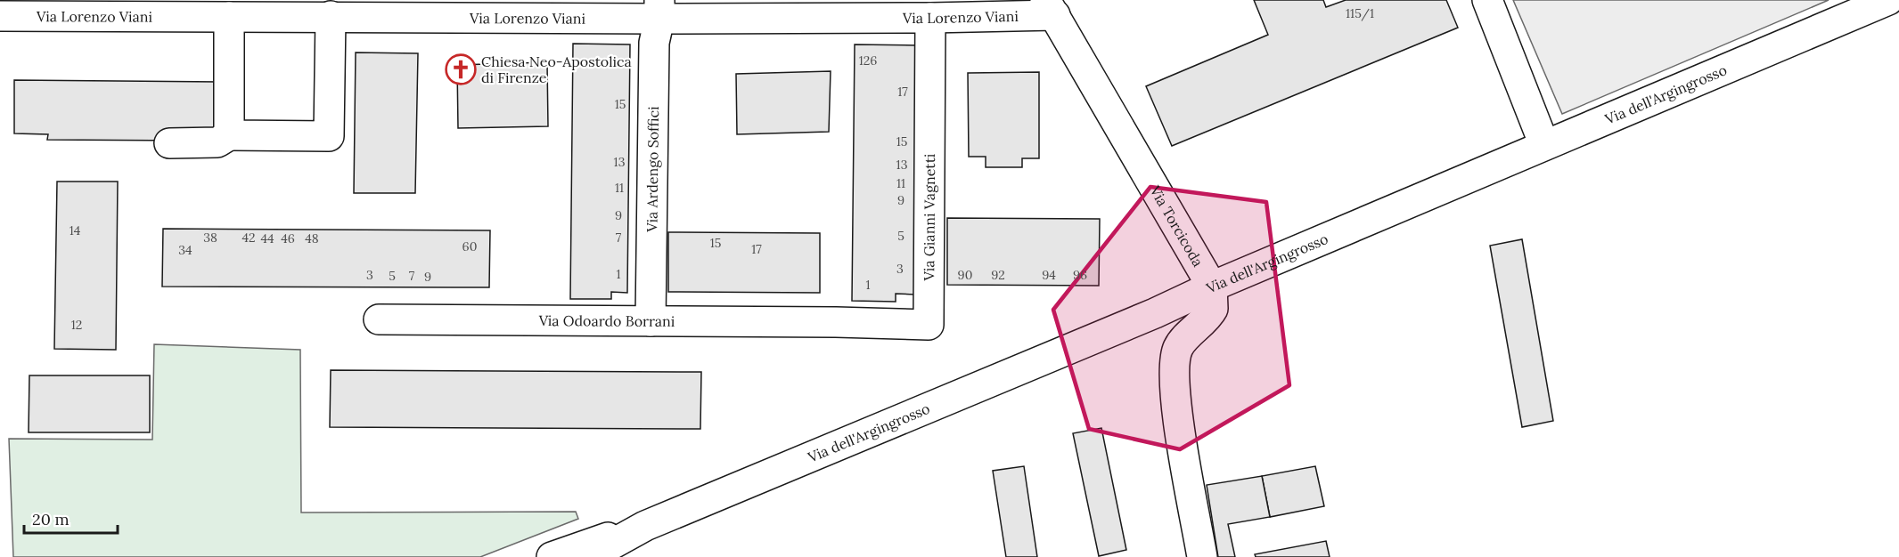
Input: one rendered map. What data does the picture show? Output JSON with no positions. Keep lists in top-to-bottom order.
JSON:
{
  "streets": {
    "street": [
      "Via Lorenzo Viani",
      "Via dell'Argingrosso",
      "Via Ardengo Soffici",
      "Via Gianni Vagnetti",
      "Via Torcicoda",
      "Via Odoardo Borrani"
    ]
  },
  "crossings": [
    ["Via Lorenzo Viani", "Via Ardengo Soffici"],
    ["Via Lorenzo Viani", "Via Gianni Vagnetti"],
    ["Via Lorenzo Viani", "Via Torcicoda"],
    ["Via dell'Argingrosso", "Via Torcicoda"],
    ["Via Ardengo Soffici", "Via Odoardo Borrani"],
    ["Via Gianni Vagnetti", "Via Odoardo Borrani"]
  ],
  "places": {
    "church": ["Chiesa Neo-Apostolica di Firenze"]
  },
  "house_numbers": [
    "115/1",
    "126",
    "17",
    "15",
    "15",
    "13",
    "13",
    "11",
    "11",
    "9",
    "9",
    "14",
    "5",
    "38",
    "42",
    "7",
    "44",
    "46",
    "48",
    "15",
    "60",
    "17",
    "34",
    "3",
    "1",
    "3",
    "90",
    "92",
    "94",
    "96",
    "5",
    "7",
    "9",
    "1",
    "12"
  ],
  "scale_bar": "20 m"
}
